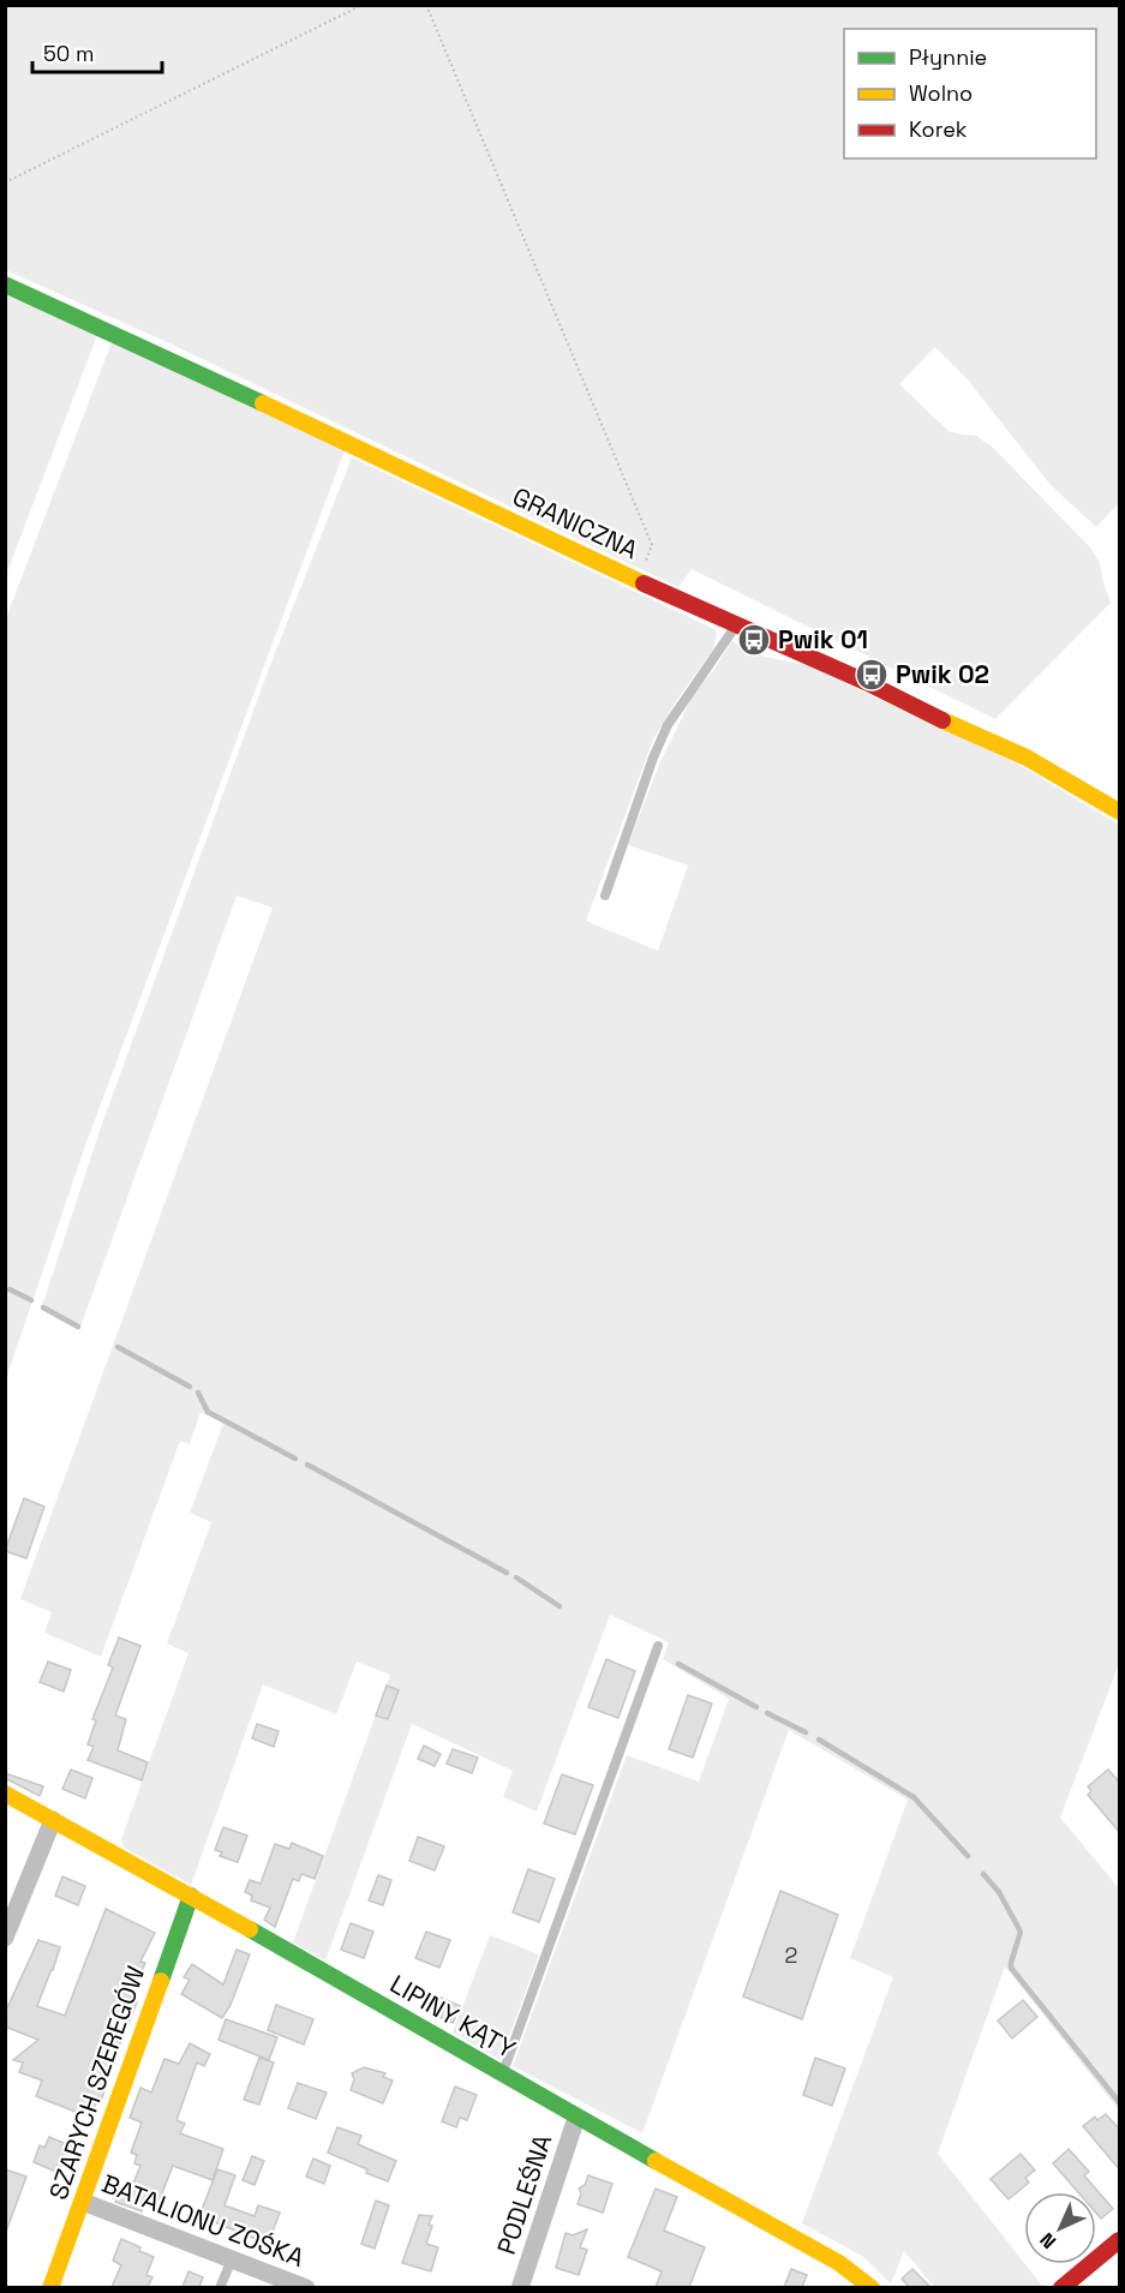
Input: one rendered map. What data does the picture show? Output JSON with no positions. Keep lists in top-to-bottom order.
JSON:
{
  "streets": {
    "street": [
      "GRANICZNA",
      "LIPINY KĄTY",
      "SZARYCH SZEREGÓW",
      "PODLEŚNA",
      "BATALIONU ZOŚKA"
    ]
  },
  "crossings": [
    ["LIPINY KĄTY", "SZARYCH SZEREGÓW"],
    ["LIPINY KĄTY", "PODLEŚNA"],
    ["SZARYCH SZEREGÓW", "BATALIONU ZOŚKA"]
  ],
  "places": {
    "bus stop": ["Pwik 01", "Pwik 02"]
  },
  "house_numbers": ["2"],
  "legend": ["Płynnie", "Wolno", "Korek"],
  "scale_bar": "50 m",
  "north": "bottom left"
}
